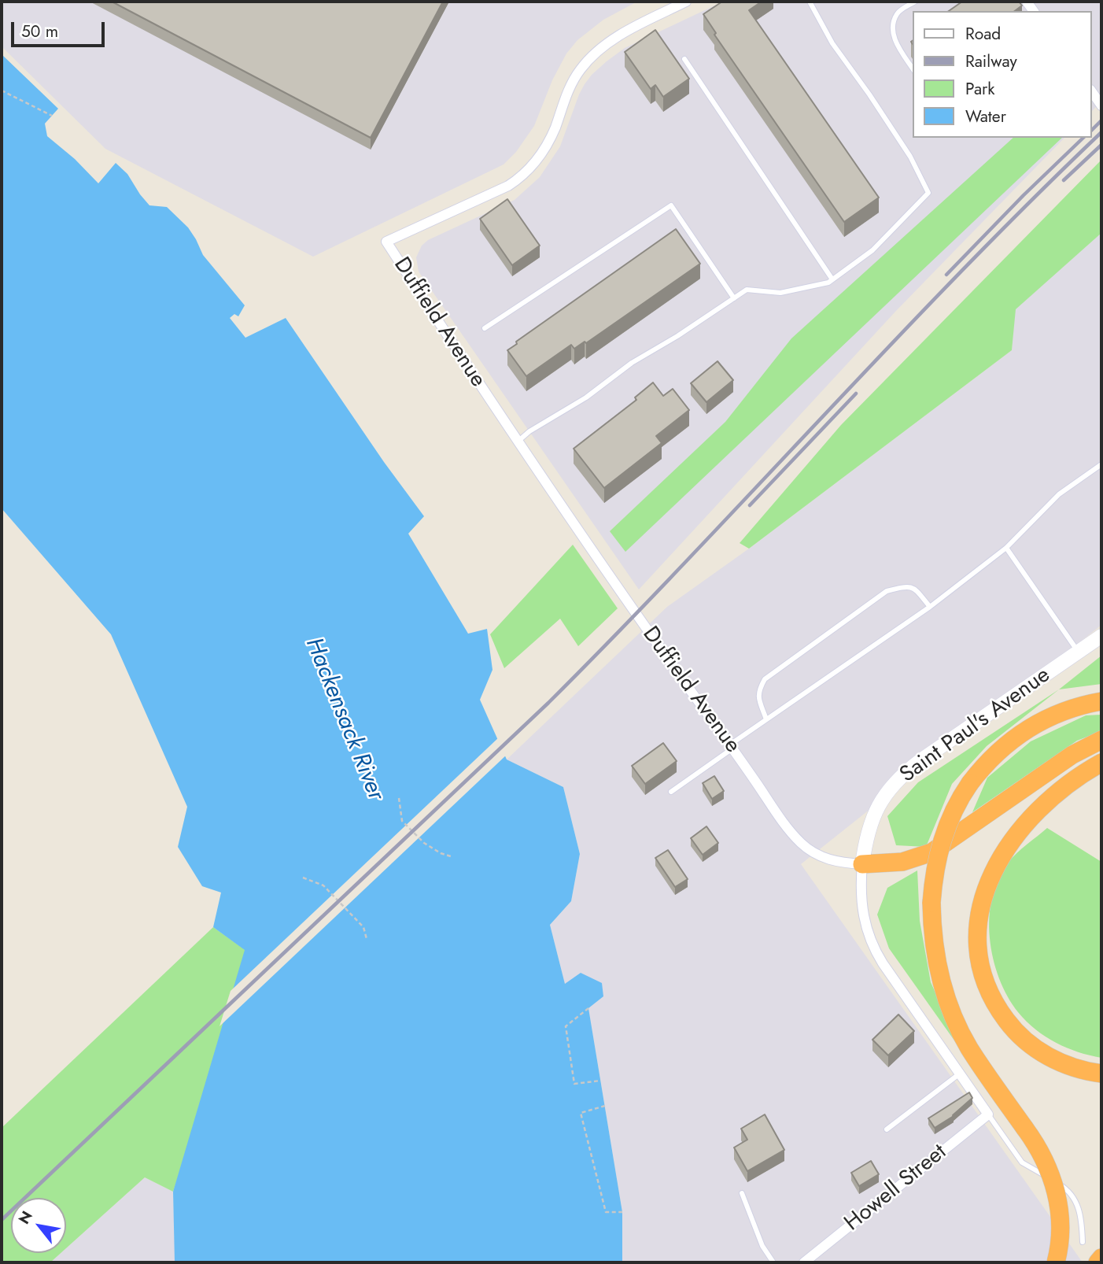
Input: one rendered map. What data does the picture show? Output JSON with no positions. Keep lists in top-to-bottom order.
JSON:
{
  "streets": {
    "street": ["Duffield Avenue", "Saint Paul's Avenue", "Howell Street"]
  },
  "crossings": [
    ["Duffield Avenue", "Saint Paul's Avenue"]
  ],
  "water": ["Hackensack River"],
  "legend": [
    "Road",
    "Railway",
    "Park",
    "Water"
  ],
  "scale_bar": "50 m",
  "north": "top left"
}
